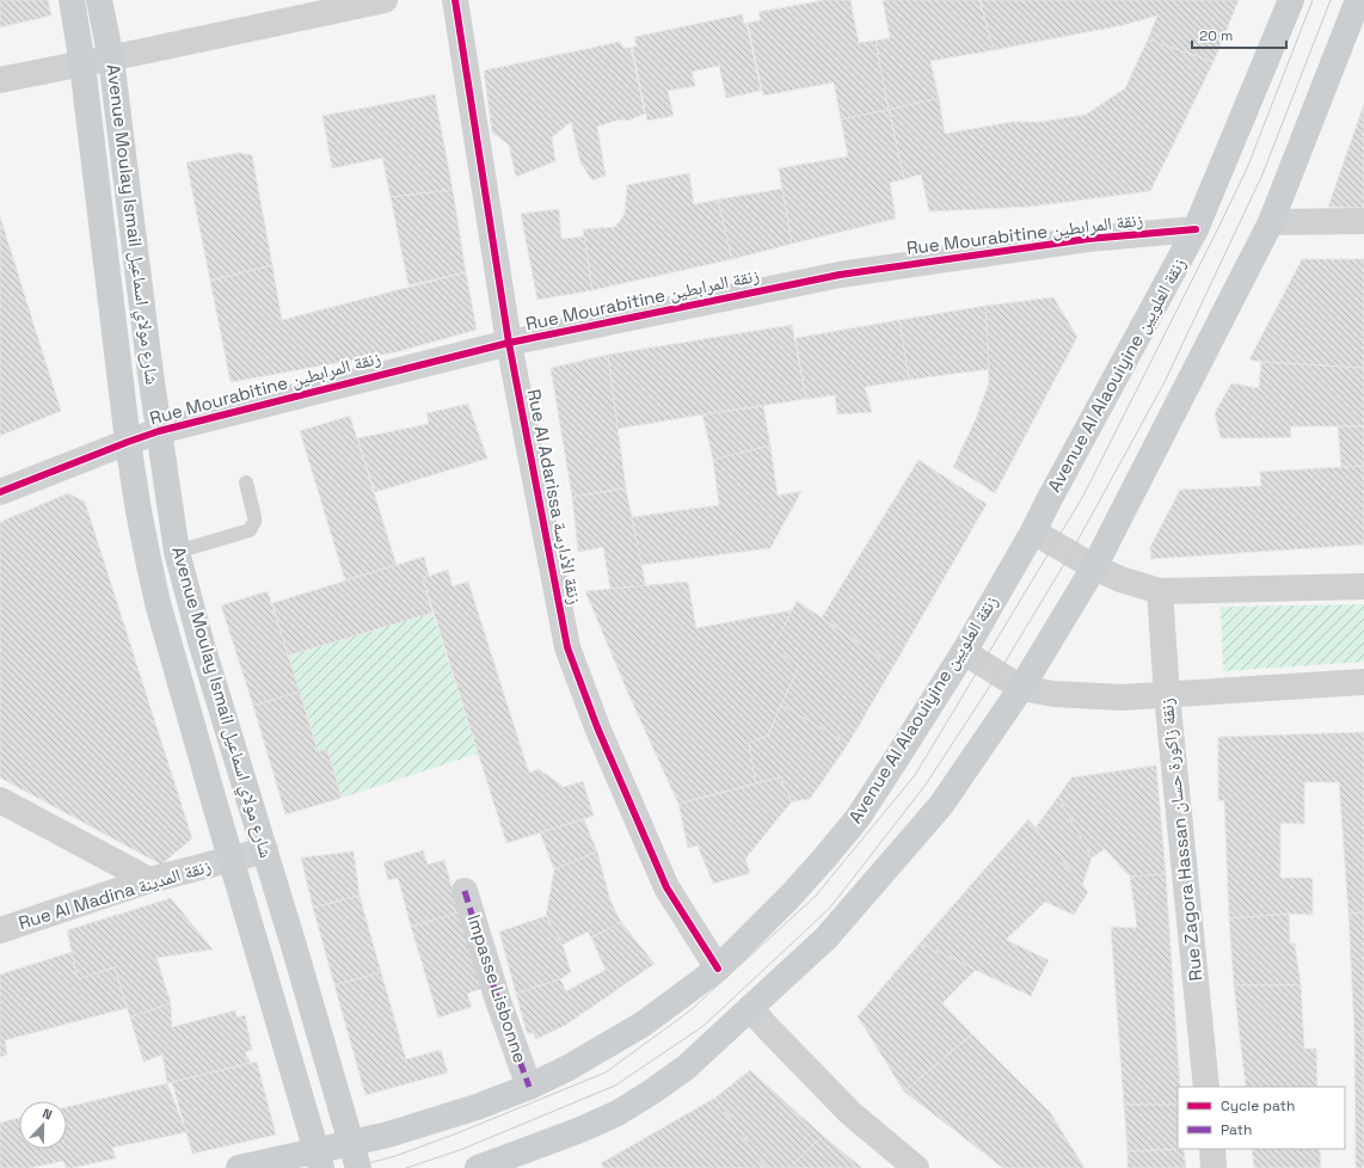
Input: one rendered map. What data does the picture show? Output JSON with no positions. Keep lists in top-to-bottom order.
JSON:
{
  "streets": {
    "main road": ["Avenue Moulay Ismail شارع مولاي اسماعيل", "Avenue Al Alaouiyine زنقة العلويين"],
    "street": [
      "Rue Mourabitine زنقة المرابطين",
      "Rue Al Adarissa زنقة الأدارسة",
      "Rue Zagora Hassan زنقة زاكورة حسان",
      "Rue Al Madina زنقة المدينة",
      "Impasse Lisbonne"
    ]
  },
  "crossings": [
    ["Avenue Moulay Ismail شارع مولاي اسماعيل", "Rue Mourabitine زنقة المرابطين"],
    ["Avenue Moulay Ismail شارع مولاي اسماعيل", "Avenue Al Alaouiyine زنقة العلويين"],
    ["Avenue Moulay Ismail شارع مولاي اسماعيل", "Rue Al Madina زنقة المدينة"],
    ["Rue Mourabitine زنقة المرابطين", "Avenue Al Alaouiyine زنقة العلويين"],
    ["Rue Mourabitine زنقة المرابطين", "Rue Al Adarissa زنقة الأدارسة"],
    ["Avenue Al Alaouiyine زنقة العلويين", "Rue Al Adarissa زنقة الأدارسة"],
    ["Avenue Al Alaouiyine زنقة العلويين", "Impasse Lisbonne"]
  ],
  "legend": ["Cycle path", "Path"],
  "scale_bar": "20 m",
  "north": "top"
}
